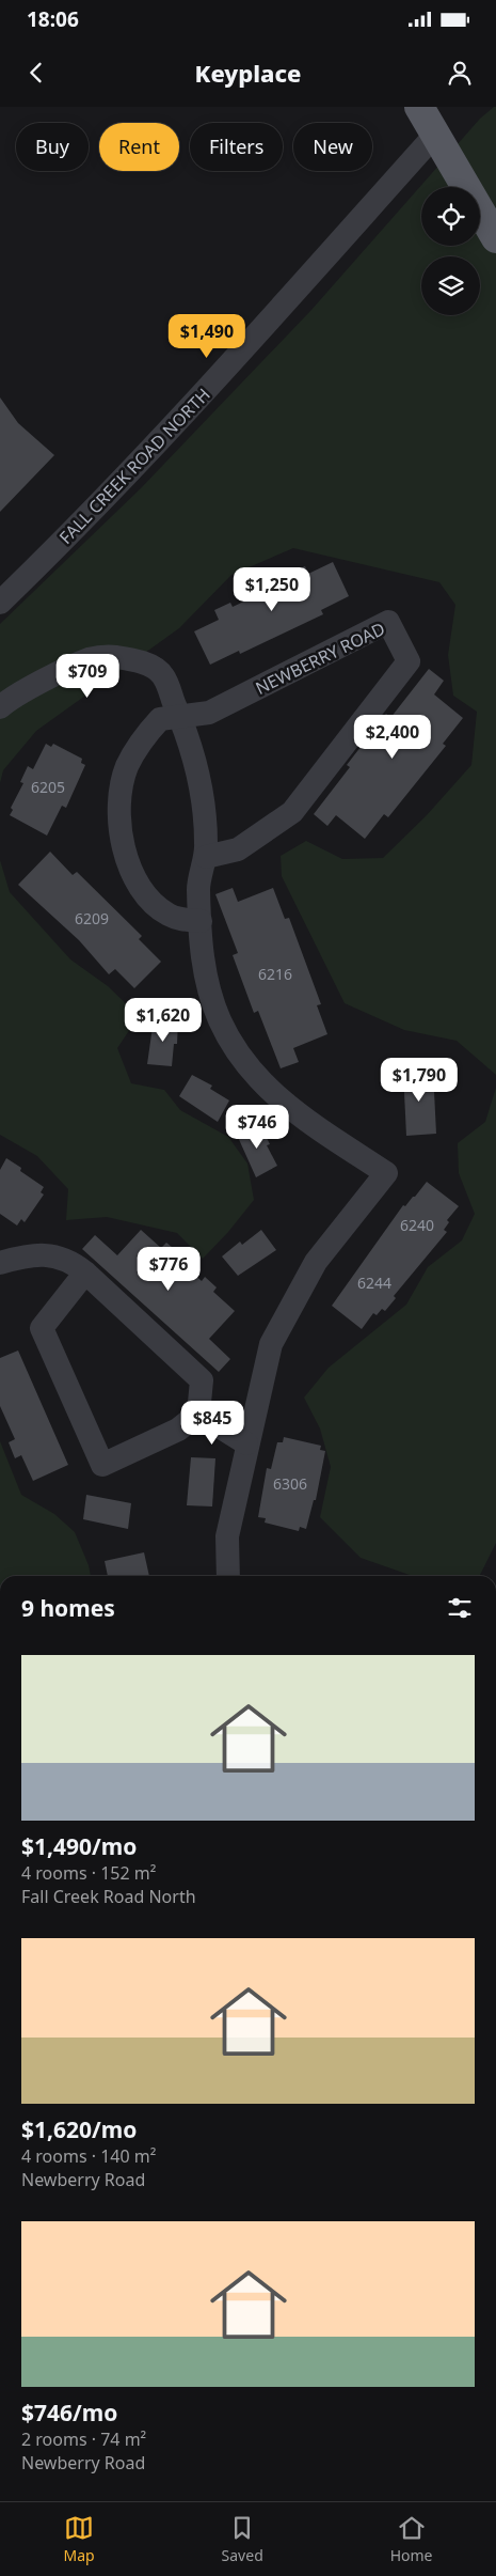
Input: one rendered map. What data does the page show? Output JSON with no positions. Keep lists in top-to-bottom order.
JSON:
{
  "streets": {
    "street": ["FALL CREEK ROAD NORTH", "NEWBERRY ROAD"]
  },
  "house_numbers": [
    "6205",
    "6209",
    "6216",
    "6240",
    "6244",
    "6306"
  ],
  "page": {
    "status": "18:06",
    "header": "Keyplace",
    "chip": [
      "Buy",
      "Rent",
      "Filters",
      "New"
    ],
    "price": [
      "$1,490",
      "$1,250",
      "$709",
      "$2,400",
      "$1,620",
      "$1,790",
      "$746",
      "$776",
      "$845"
    ],
    "heading": "9 homes",
    "list": [
      {
        "name": "$1,490/mo",
        "note": "4 rooms · 152 m² · Fall Creek Road North"
      },
      {
        "name": "$1,620/mo",
        "note": "4 rooms · 140 m² · Newberry Road"
      },
      {
        "name": "$746/mo",
        "note": "2 rooms · 74 m² · Newberry Road"
      }
    ],
    "tabs": ["Map", "Saved", "Home"]
  }
}
